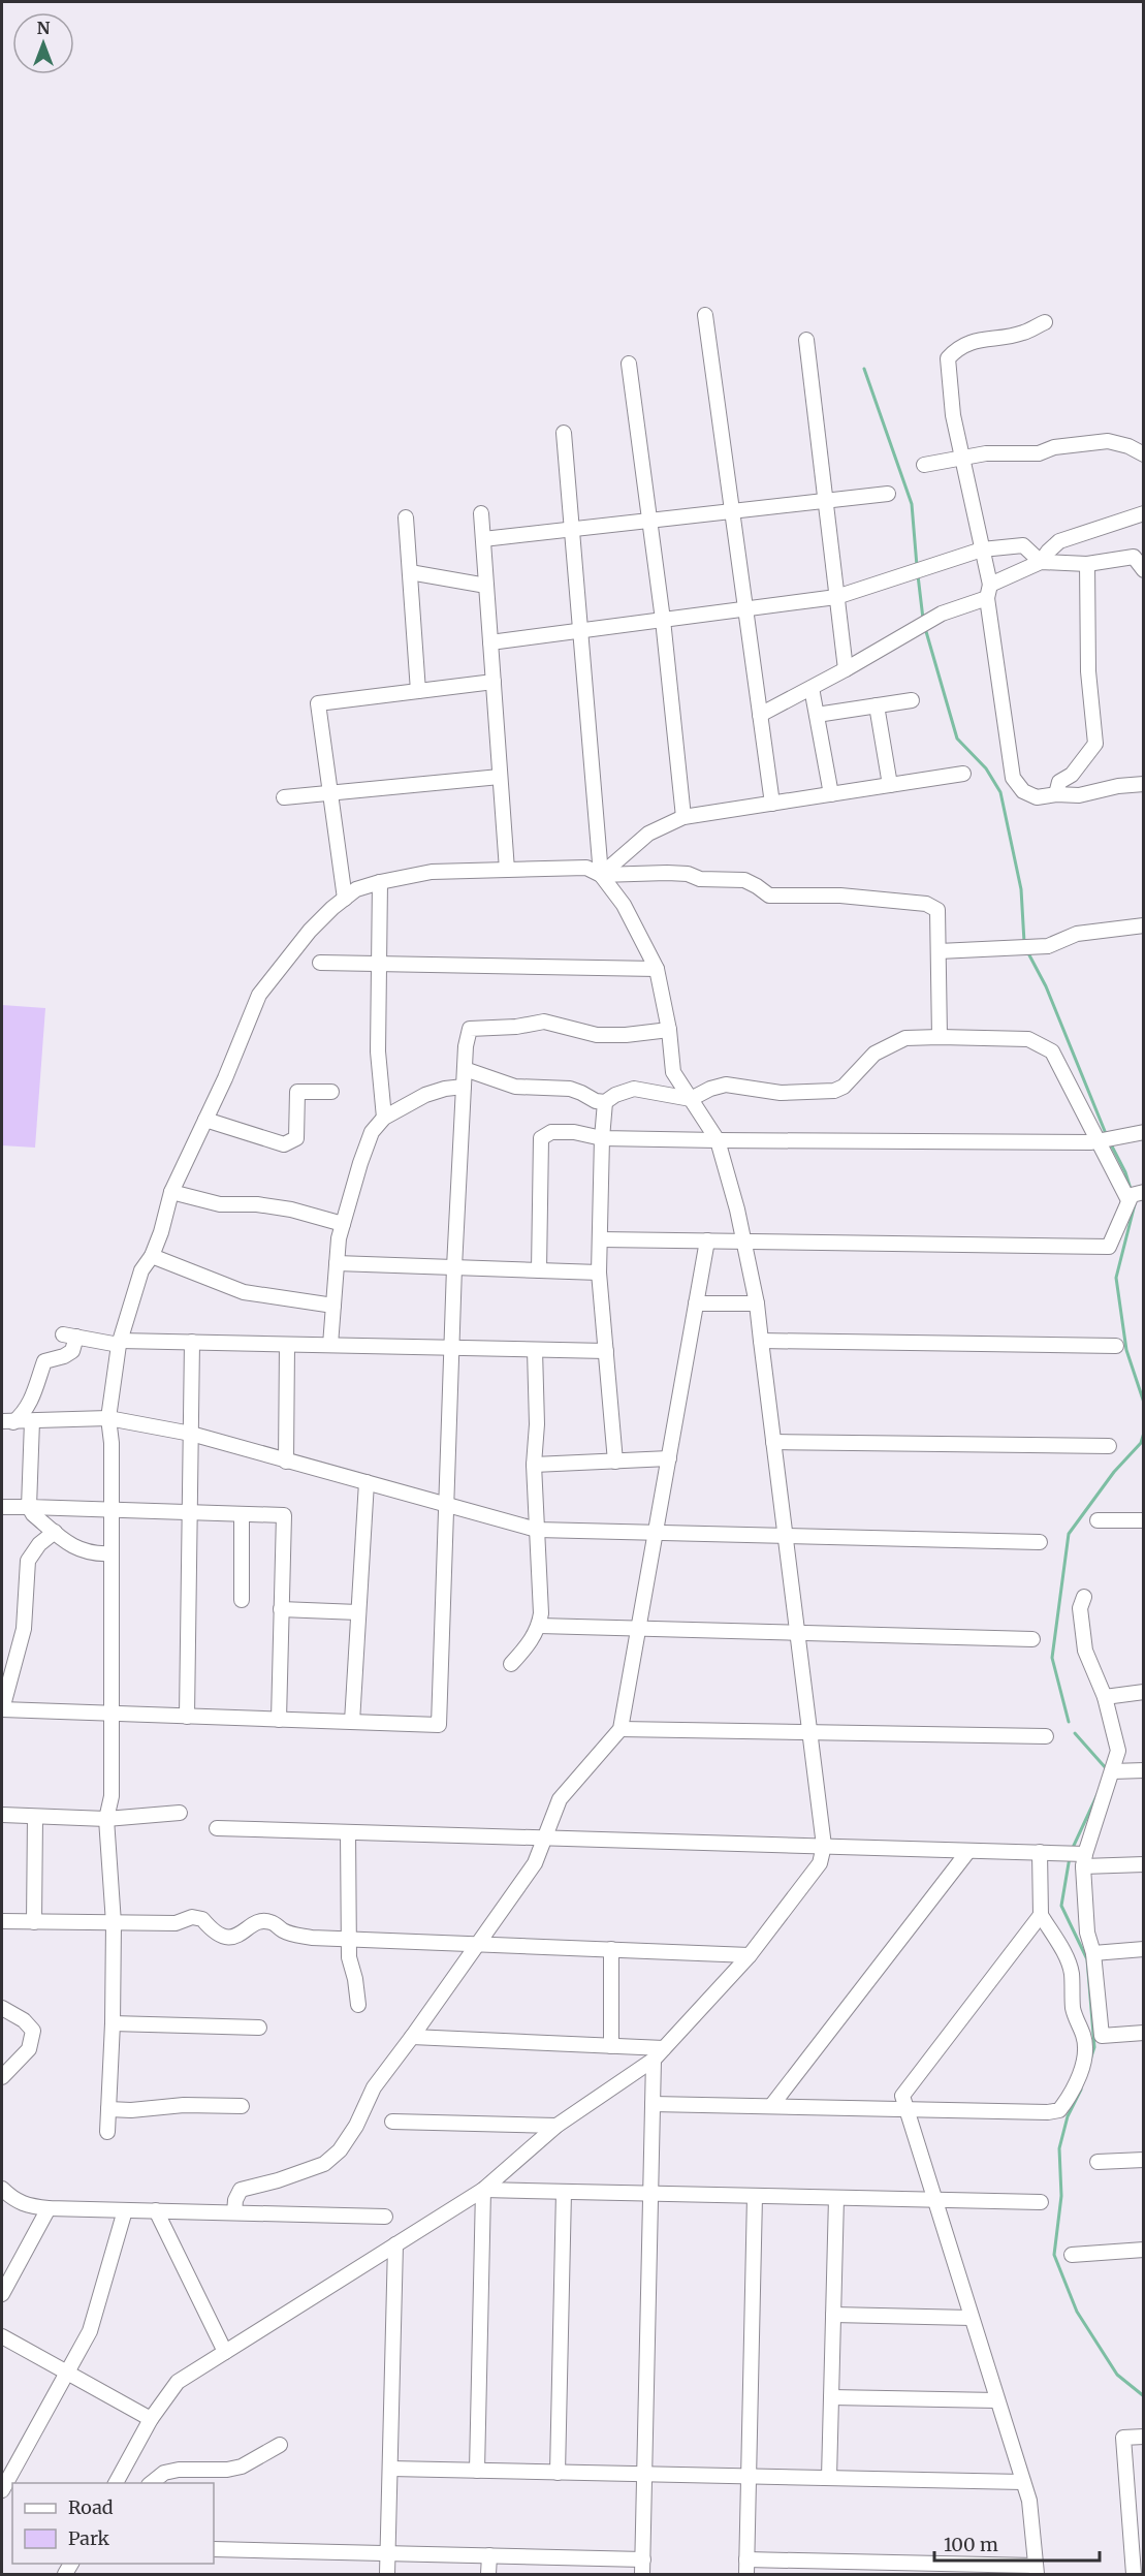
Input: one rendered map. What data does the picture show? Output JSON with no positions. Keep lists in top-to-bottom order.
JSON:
{
  "legend": ["Road", "Park"],
  "scale_bar": "100 m",
  "north": "top"
}
